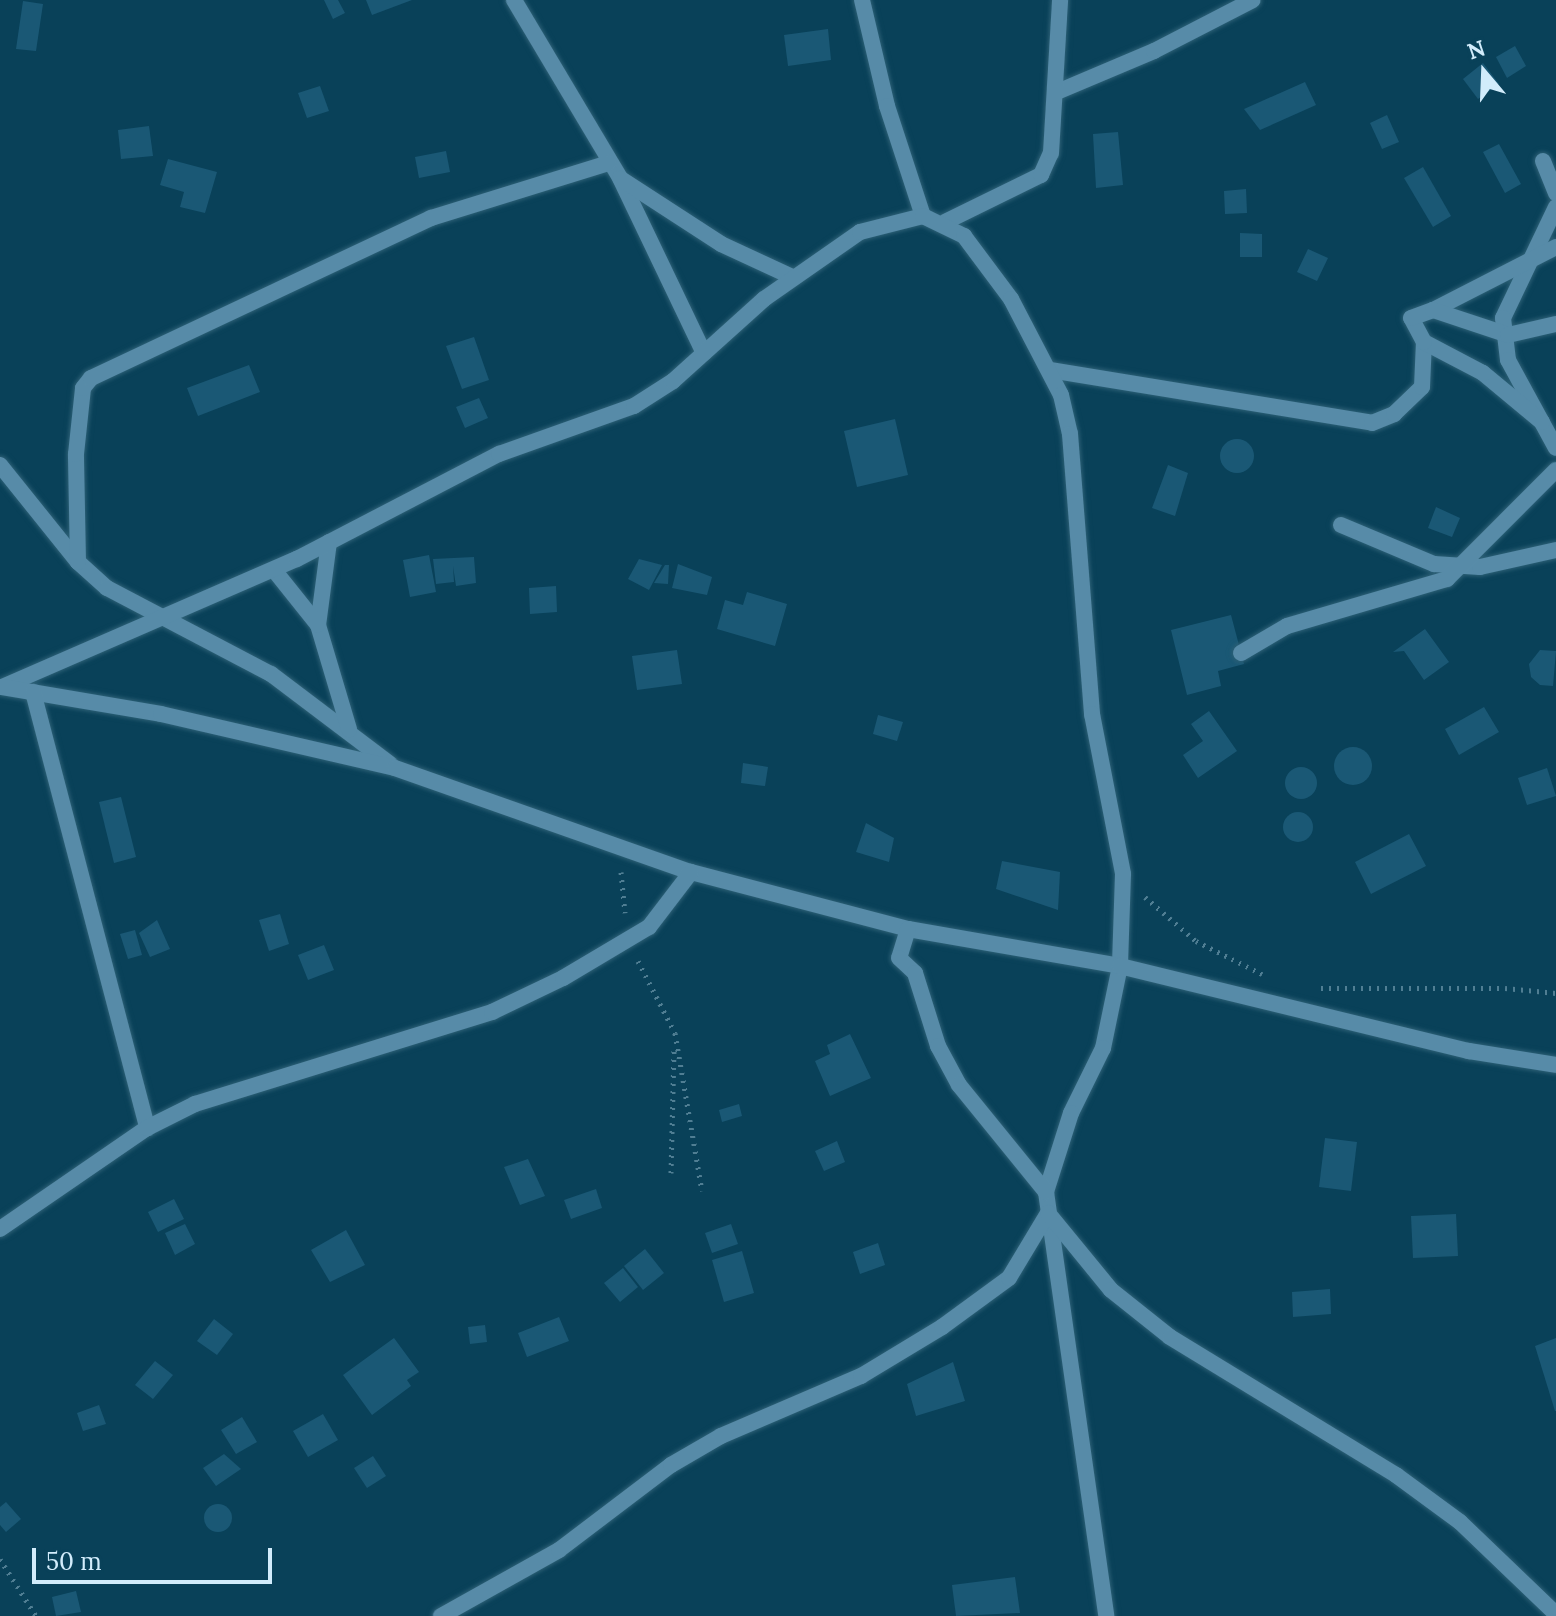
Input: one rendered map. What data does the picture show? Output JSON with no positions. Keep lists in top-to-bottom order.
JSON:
{
  "scale_bar": "50 m",
  "north": "top"
}
